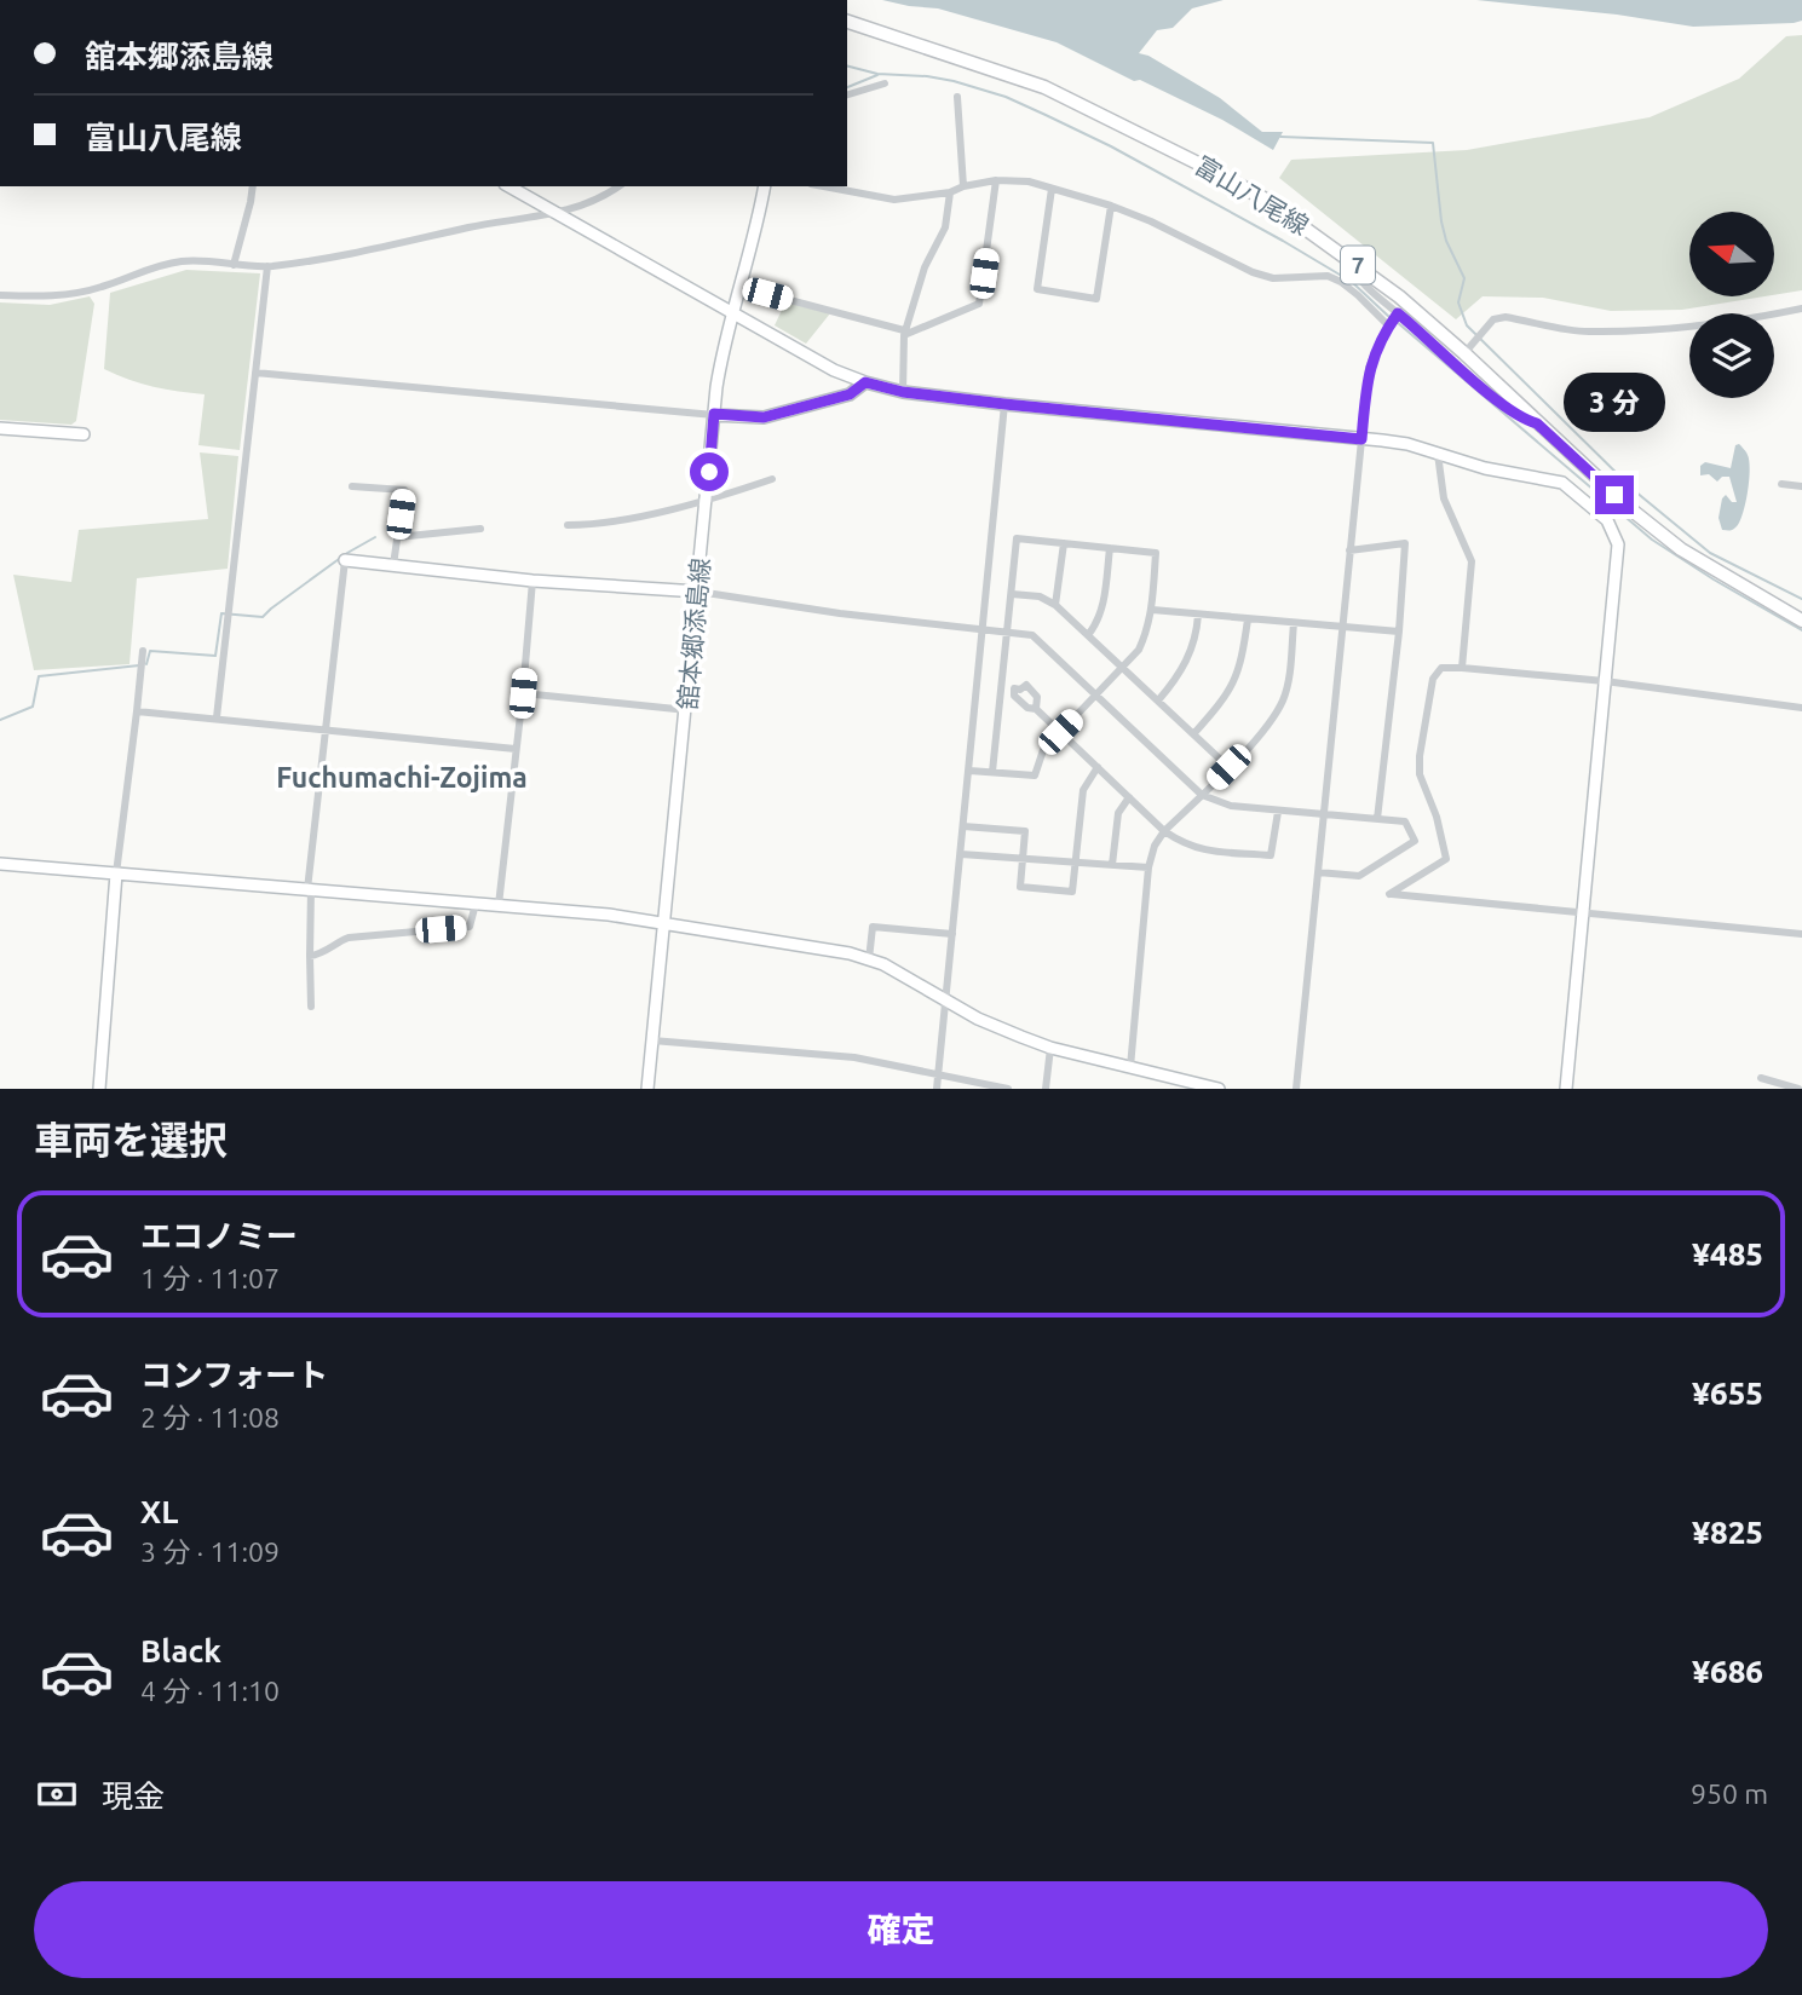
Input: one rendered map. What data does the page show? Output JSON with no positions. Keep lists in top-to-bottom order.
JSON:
{
  "streets": {
    "main road": ["富山八尾線", "7"],
    "street": ["舘本郷添島線"]
  },
  "districts": ["Fuchumachi-Zojima"],
  "north": "left",
  "page": {
    "banner": ["舘本郷添島線", "富山八尾線"],
    "bubble": "3 分",
    "heading": "車両を選択",
    "list": [
      {
        "name": "エコノミー",
        "note": "1 分 · 11:07",
        "value": "¥485"
      },
      {
        "name": "コンフォート",
        "note": "2 分 · 11:08",
        "value": "¥655"
      },
      {
        "name": "XL",
        "note": "3 分 · 11:09",
        "value": "¥825"
      },
      {
        "name": "Black",
        "note": "4 分 · 11:10",
        "value": "¥686"
      }
    ],
    "pay": ["現金", "950 m"],
    "buttons": "確定"
  }
}
